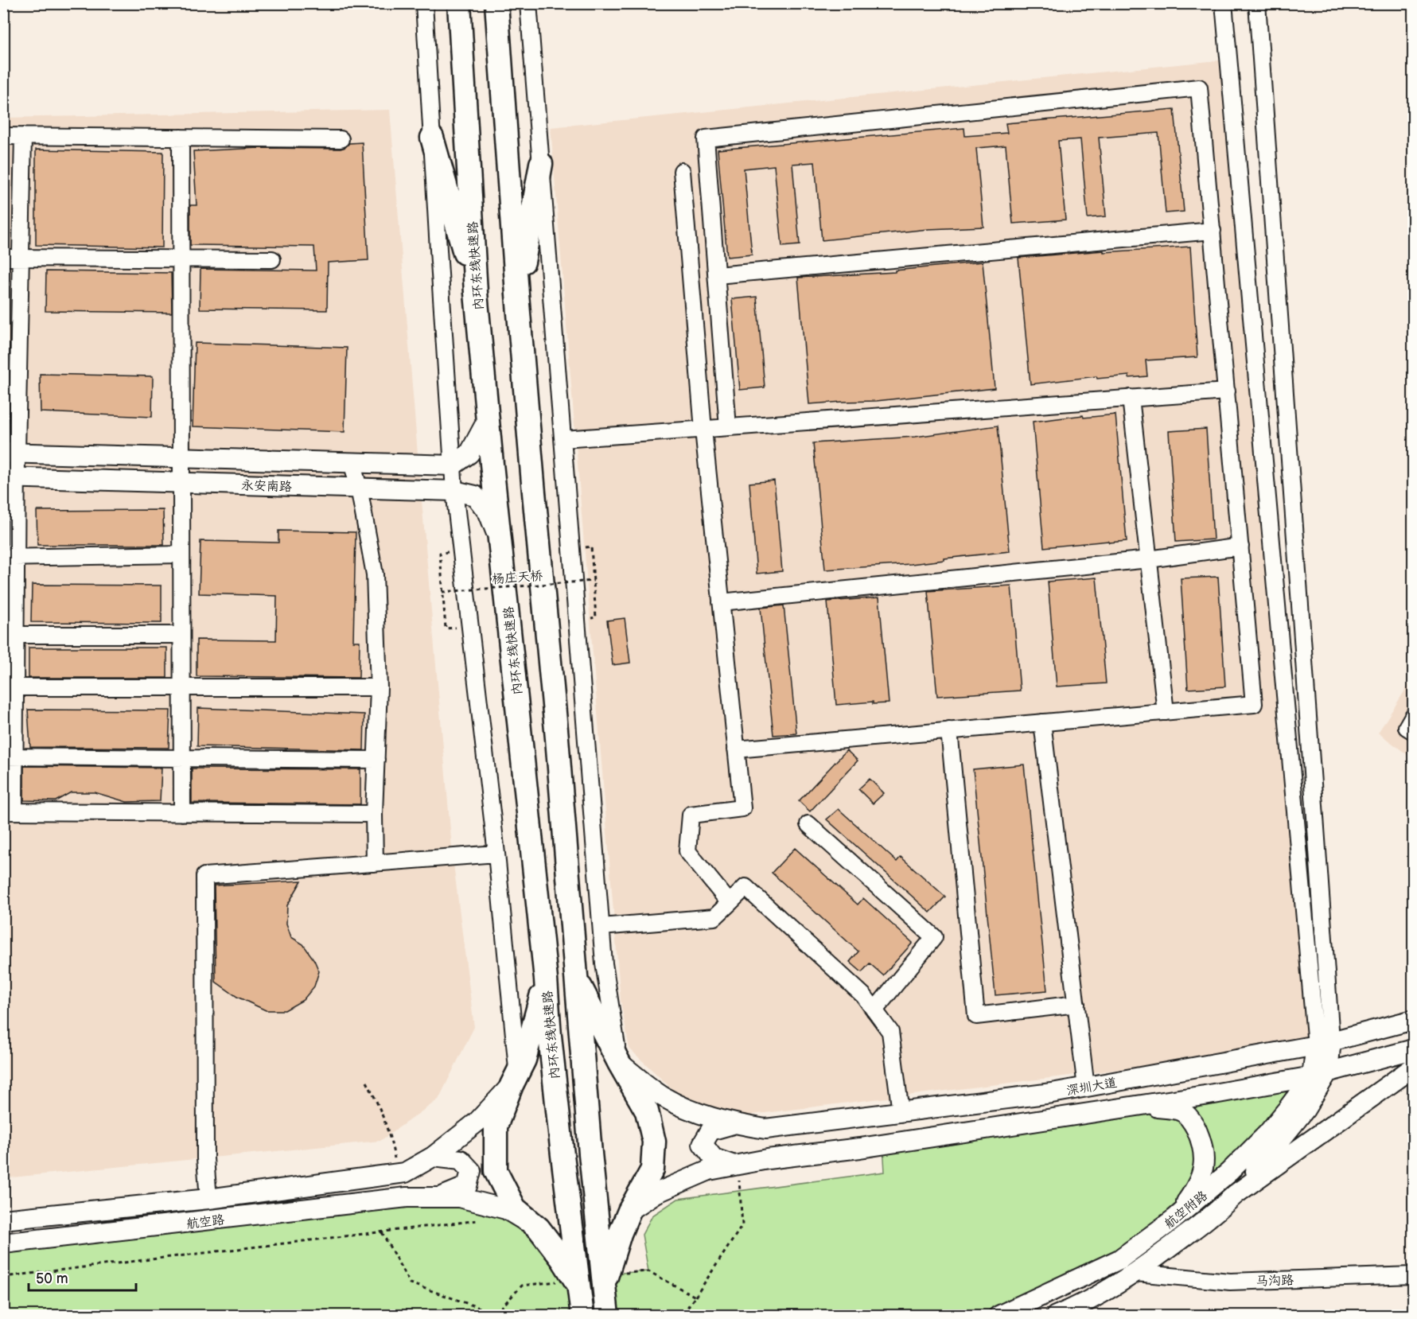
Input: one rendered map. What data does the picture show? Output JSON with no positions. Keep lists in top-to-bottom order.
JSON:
{
  "streets": {
    "highway": ["内环东线快速路"],
    "main road": [
      "永安南路",
      "深圳大道",
      "航空附路",
      "航空路"
    ],
    "street": ["马沟路"],
    "path": ["杨庄天桥"]
  },
  "crossings": [
    ["内环东线快速路", "永安南路"],
    ["深圳大道", "航空附路"],
    ["航空附路", "马沟路"]
  ],
  "scale_bar": "50 m"
}
